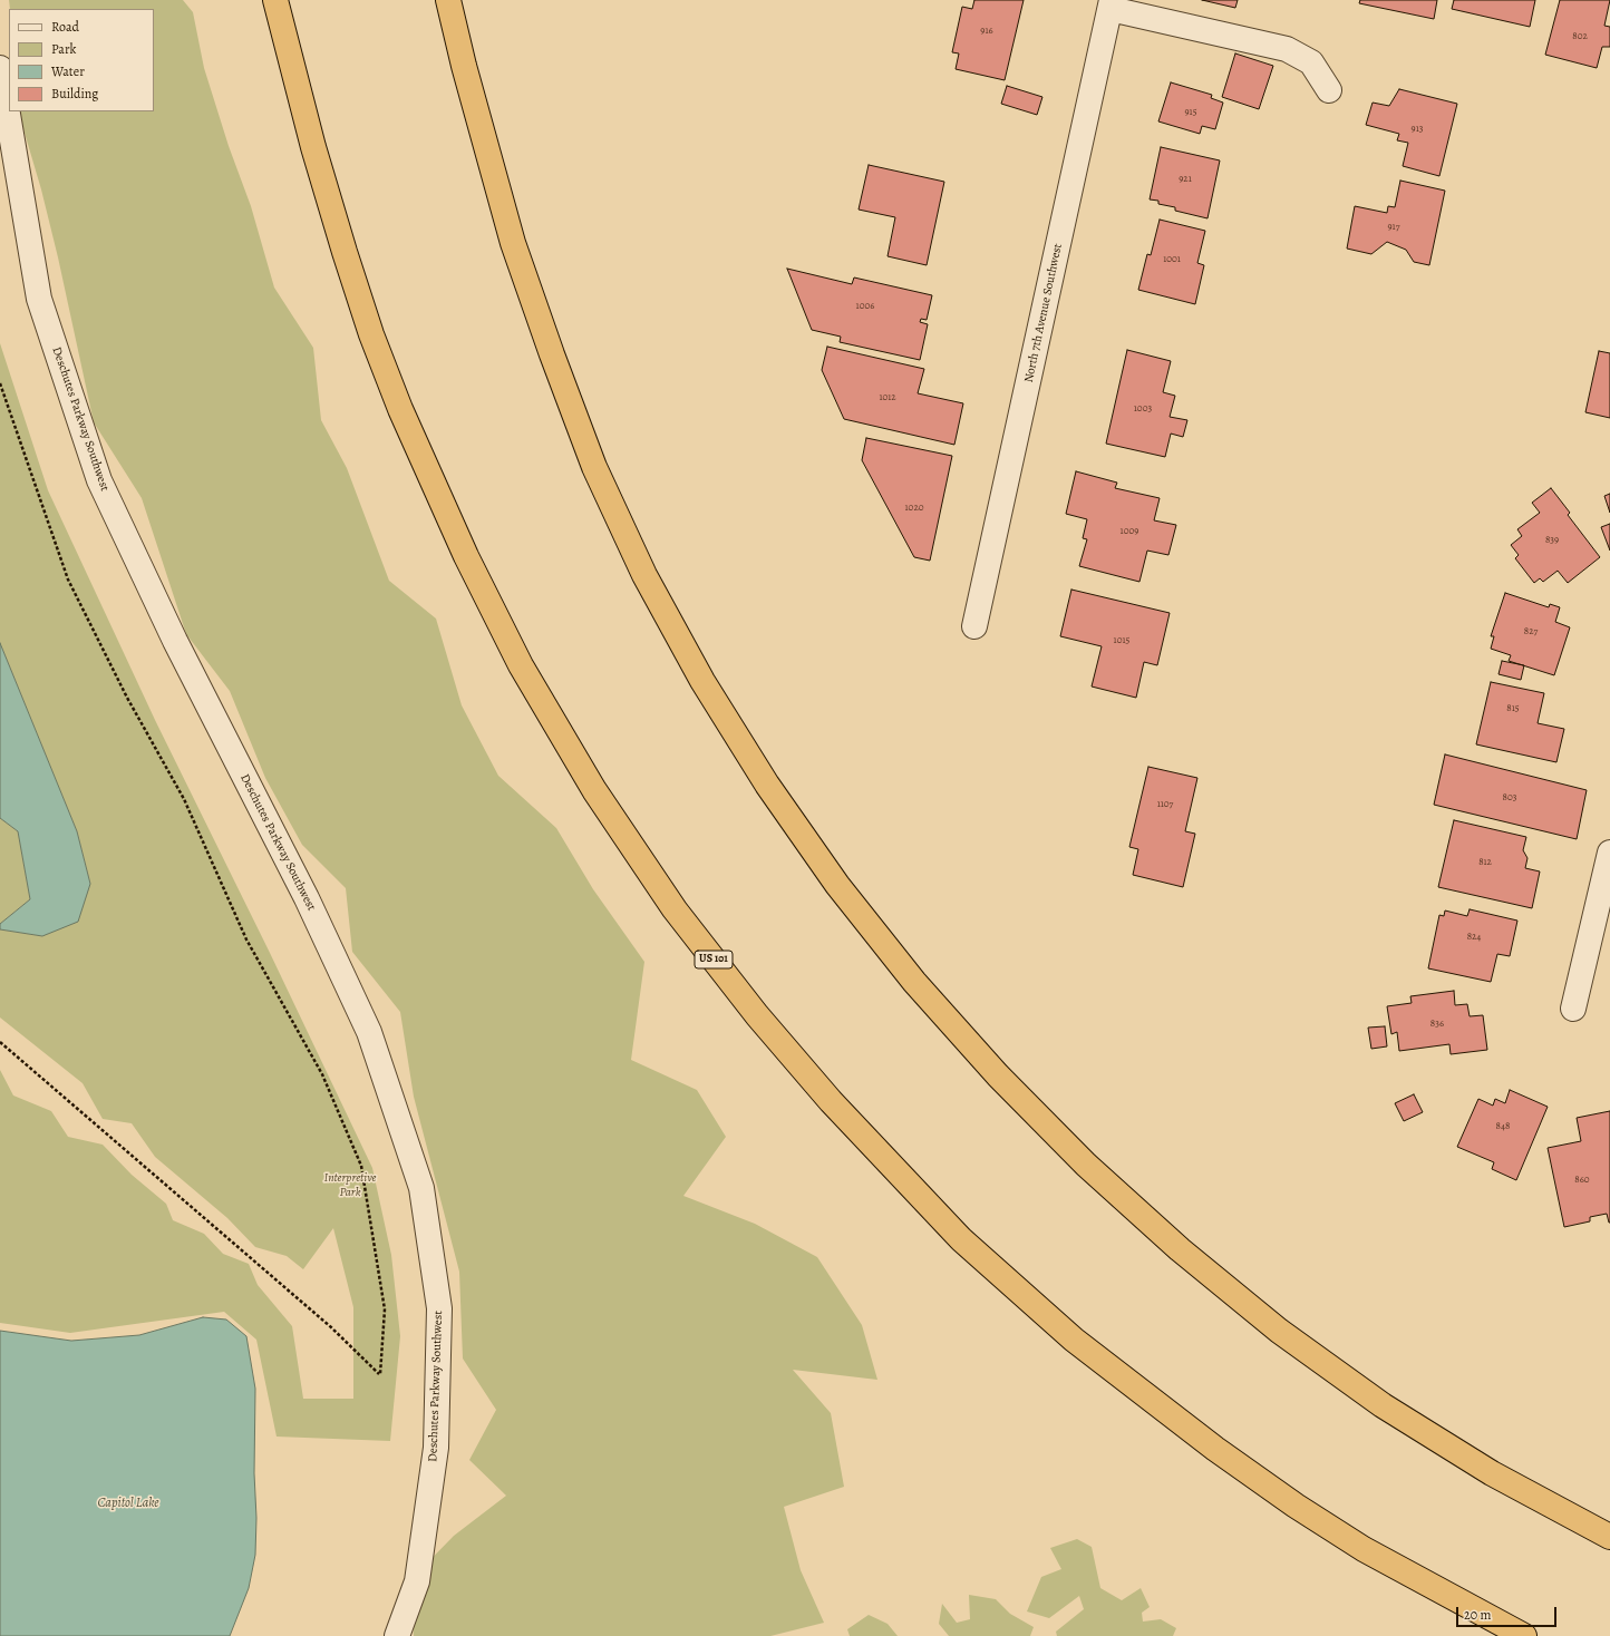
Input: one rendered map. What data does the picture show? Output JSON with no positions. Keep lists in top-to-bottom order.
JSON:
{
  "streets": {
    "highway": ["US 101"],
    "street": ["North 7th Avenue Southwest", "Deschutes Parkway Southwest"]
  },
  "water": ["Capitol Lake"],
  "parks": ["Interpretive Park"],
  "house_numbers": [
    "916",
    "802",
    "915",
    "913",
    "921",
    "917",
    "1001",
    "1006",
    "1012",
    "1003",
    "1020",
    "1009",
    "839",
    "827",
    "1015",
    "815",
    "803",
    "1107",
    "812",
    "824",
    "836",
    "848",
    "860"
  ],
  "legend": [
    "Road",
    "Park",
    "Water",
    "Building"
  ],
  "scale_bar": "20 m"
}
